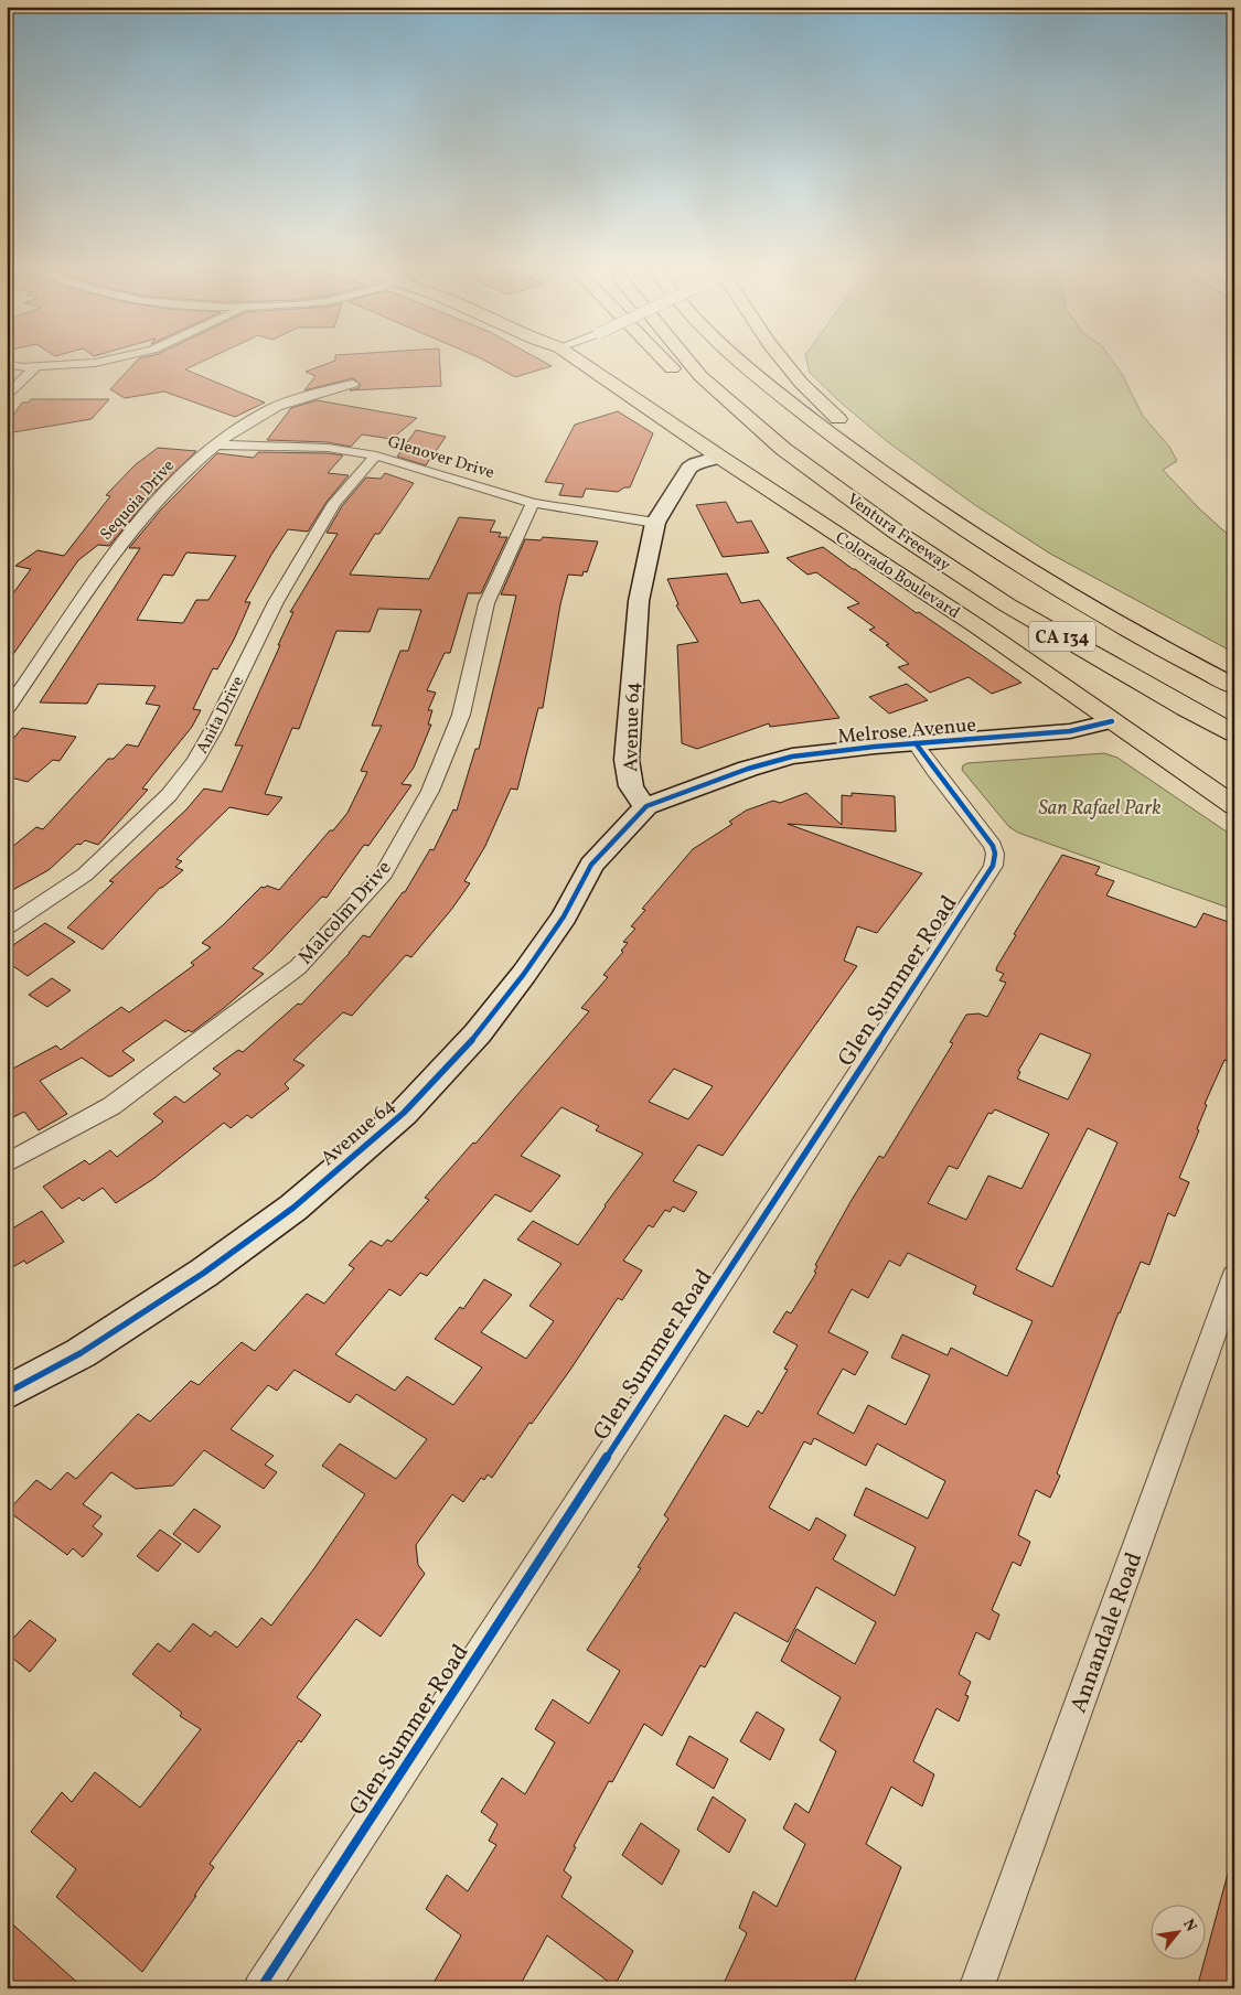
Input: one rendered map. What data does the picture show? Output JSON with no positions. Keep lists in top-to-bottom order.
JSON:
{
  "streets": {
    "main road": ["Ventura Freeway", "Colorado Boulevard", "CA 134"],
    "street": [
      "Glenover Drive",
      "Sequoia Drive",
      "Anita Drive",
      "Avenue 64",
      "Melrose Avenue",
      "Malcolm Drive",
      "Glen Summer Road",
      "Annandale Road"
    ]
  },
  "crossings": [
    ["Glenover Drive", "Sequoia Drive"],
    ["Glenover Drive", "Anita Drive"],
    ["Glenover Drive", "Avenue 64"],
    ["Glenover Drive", "Malcolm Drive"],
    ["Colorado Boulevard", "Avenue 64"],
    ["Colorado Boulevard", "Melrose Avenue"],
    ["Avenue 64", "Melrose Avenue"],
    ["Melrose Avenue", "Glen Summer Road"]
  ],
  "parks": ["San Rafael Park"],
  "north": "top right"
}
